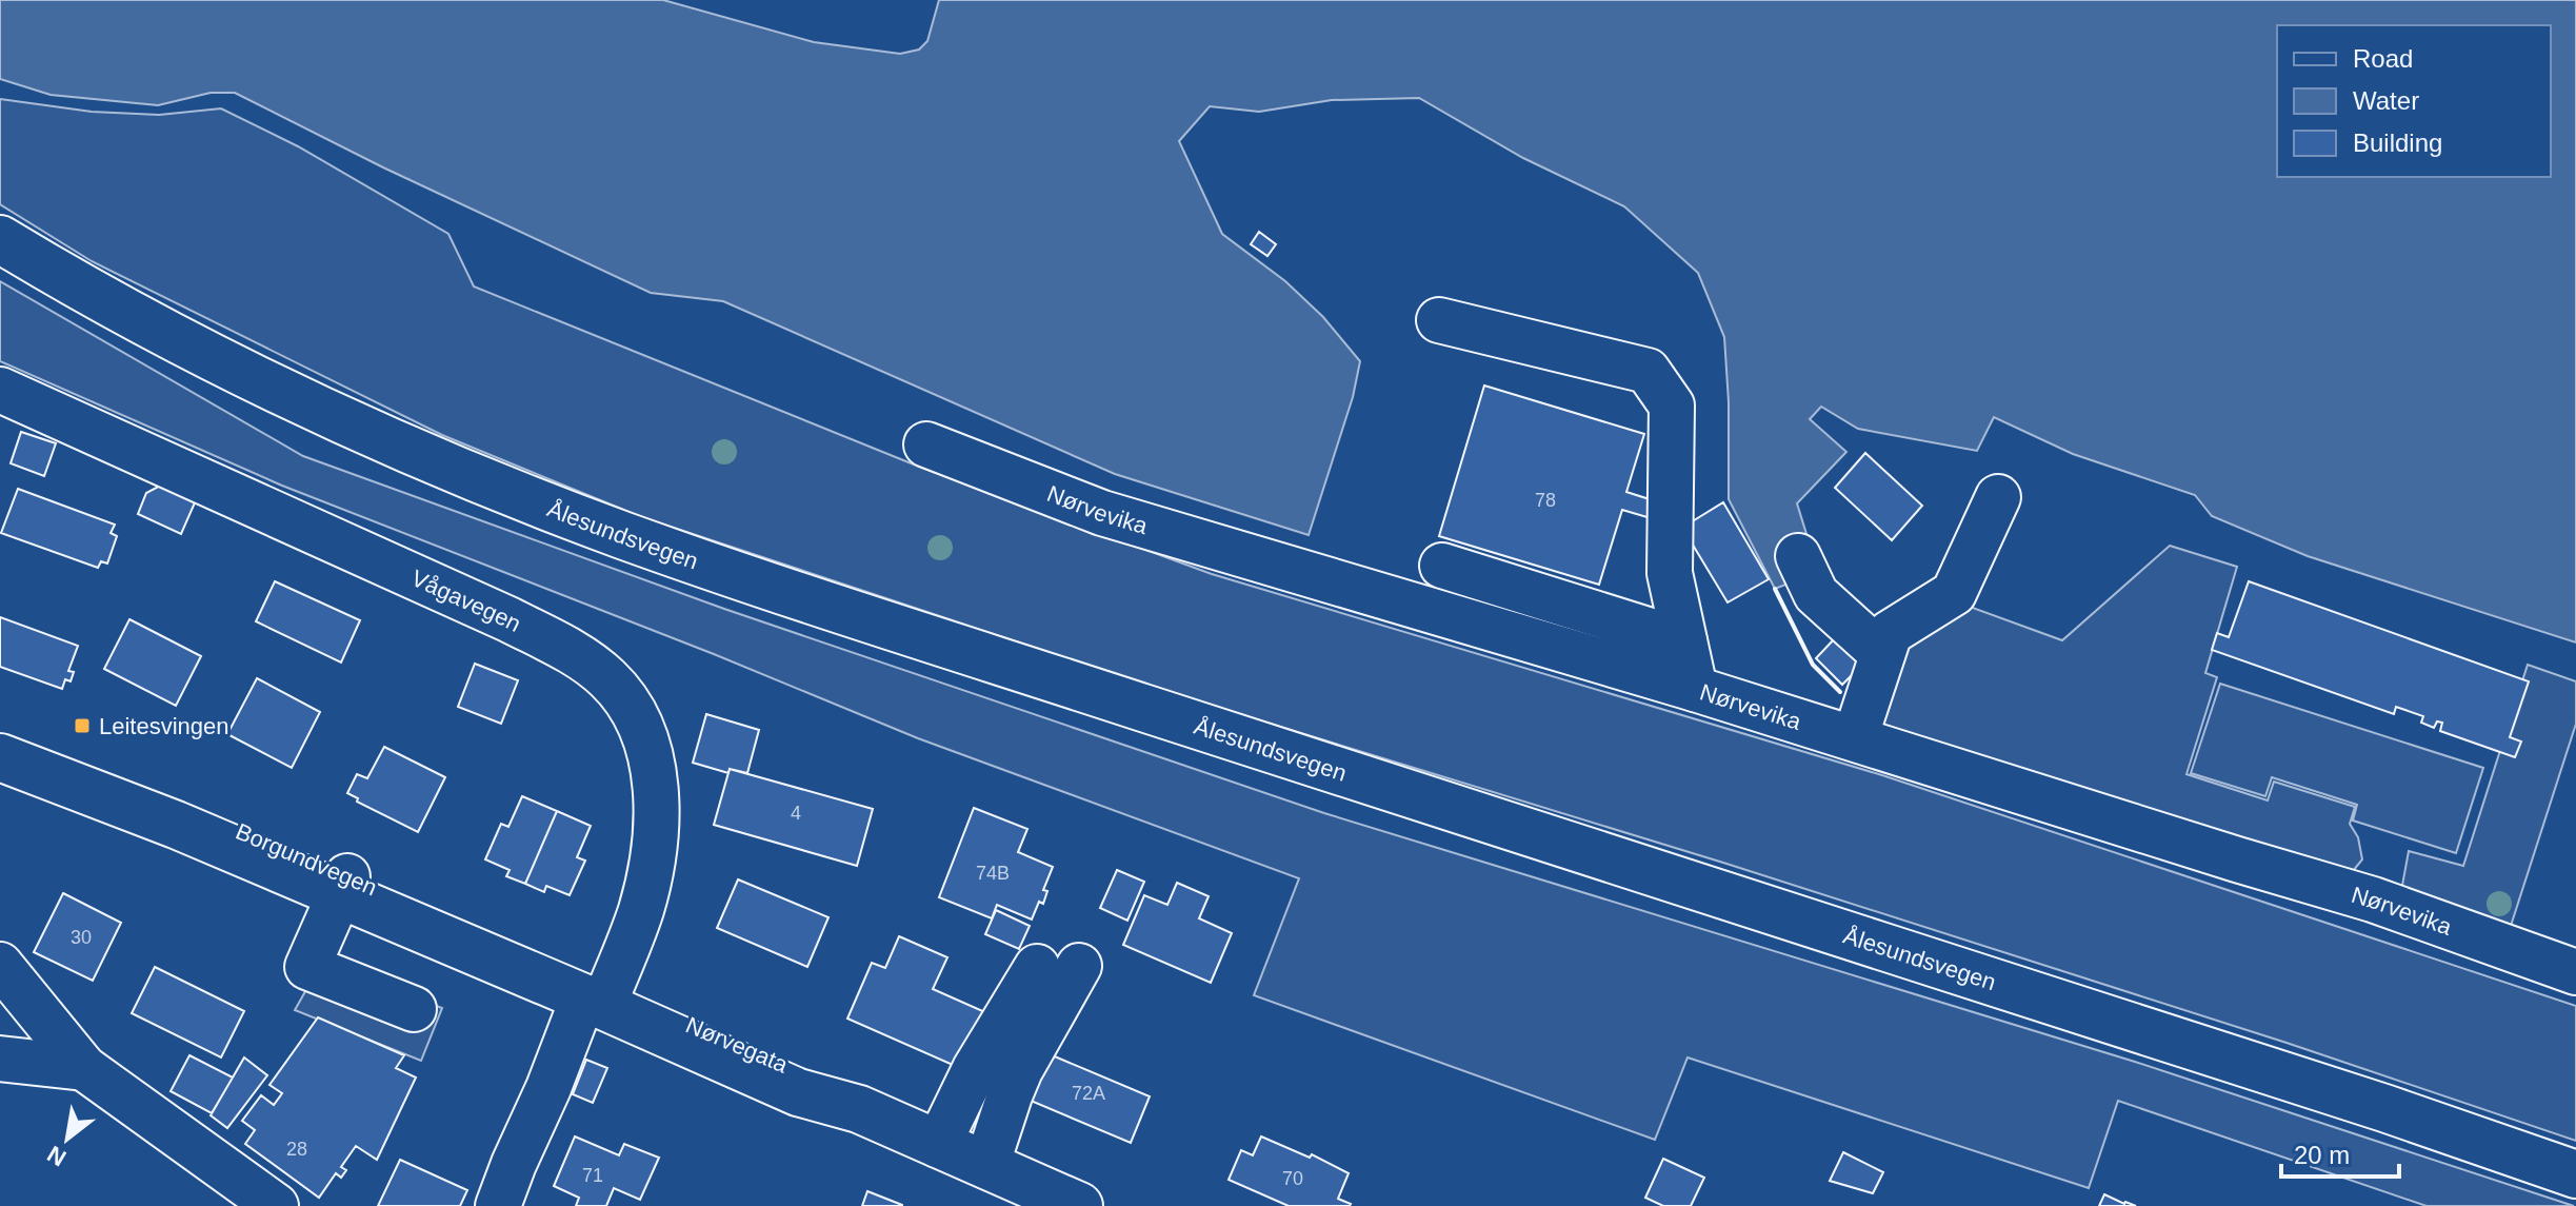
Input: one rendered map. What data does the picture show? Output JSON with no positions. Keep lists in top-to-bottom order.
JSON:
{
  "streets": {
    "main road": ["Ålesundsvegen", "Borgundvegen", "Nørvegata"],
    "street": ["Nørvevika", "Vågavegen"]
  },
  "crossings": [
    ["Vågavegen", "Borgundvegen"],
    ["Vågavegen", "Nørvegata"],
    ["Borgundvegen", "Nørvegata"]
  ],
  "places": {
    "transit": ["Leitesvingen"]
  },
  "house_numbers": [
    "78",
    "4",
    "74B",
    "30",
    "72A",
    "28",
    "71",
    "70"
  ],
  "legend": ["Road", "Water", "Building"],
  "scale_bar": "20 m",
  "north": "bottom left"
}
